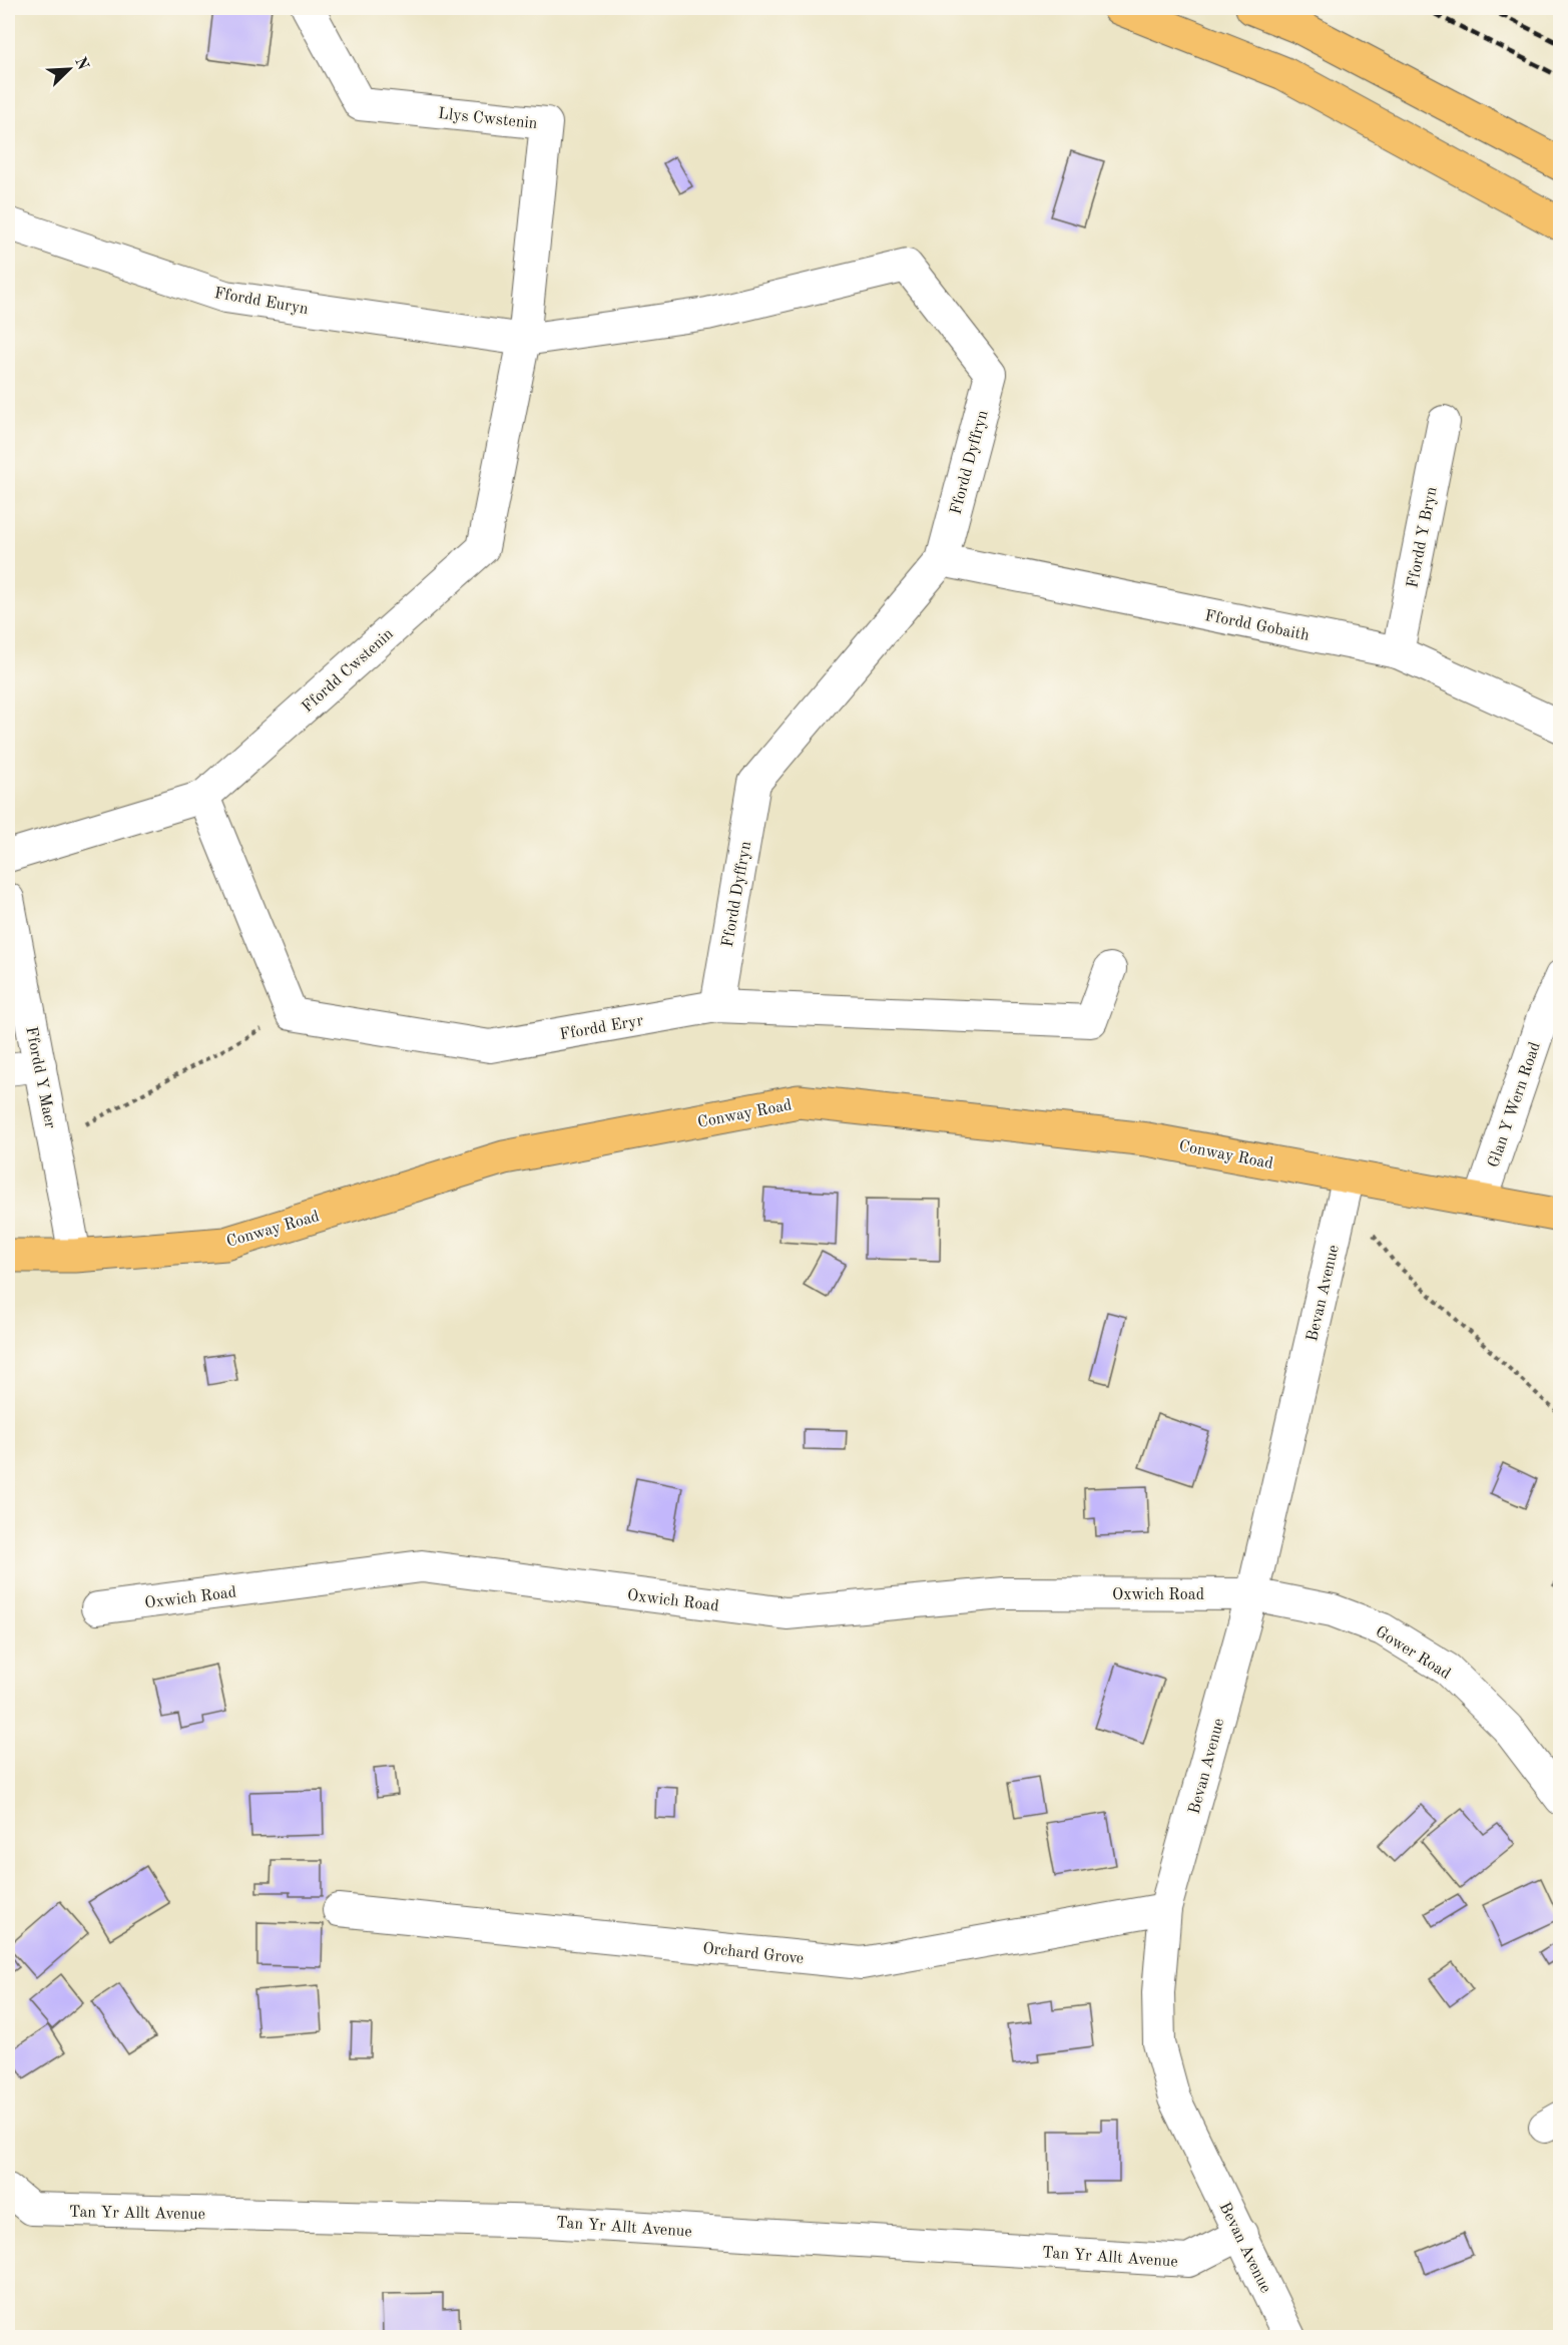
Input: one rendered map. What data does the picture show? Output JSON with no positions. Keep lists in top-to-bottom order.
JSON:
{
  "streets": {
    "main road": ["Conway Road"],
    "street": [
      "Llys Cwstenin",
      "Ffordd Euryn",
      "Ffordd Dyffryn",
      "Ffordd Y Bryn",
      "Ffordd Gobaith",
      "Ffordd Cwstenin",
      "Ffordd Eryr",
      "Ffordd Y Maer",
      "Glan Y Wern Road",
      "Bevan Avenue",
      "Oxwich Road",
      "Gower Road",
      "Orchard Grove",
      "Tan Yr Allt Avenue"
    ]
  },
  "crossings": [
    ["Llys Cwstenin", "Ffordd Euryn"],
    ["Llys Cwstenin", "Ffordd Dyffryn"],
    ["Llys Cwstenin", "Ffordd Cwstenin"],
    ["Ffordd Euryn", "Ffordd Dyffryn"],
    ["Ffordd Euryn", "Ffordd Cwstenin"],
    ["Ffordd Dyffryn", "Ffordd Gobaith"],
    ["Ffordd Dyffryn", "Ffordd Cwstenin"],
    ["Ffordd Dyffryn", "Ffordd Eryr"],
    ["Ffordd Y Bryn", "Ffordd Gobaith"],
    ["Ffordd Y Maer", "Conway Road"],
    ["Glan Y Wern Road", "Conway Road"],
    ["Conway Road", "Bevan Avenue"],
    ["Bevan Avenue", "Oxwich Road"],
    ["Bevan Avenue", "Gower Road"],
    ["Bevan Avenue", "Orchard Grove"],
    ["Bevan Avenue", "Tan Yr Allt Avenue"],
    ["Oxwich Road", "Gower Road"]
  ],
  "north": "top right"
}
